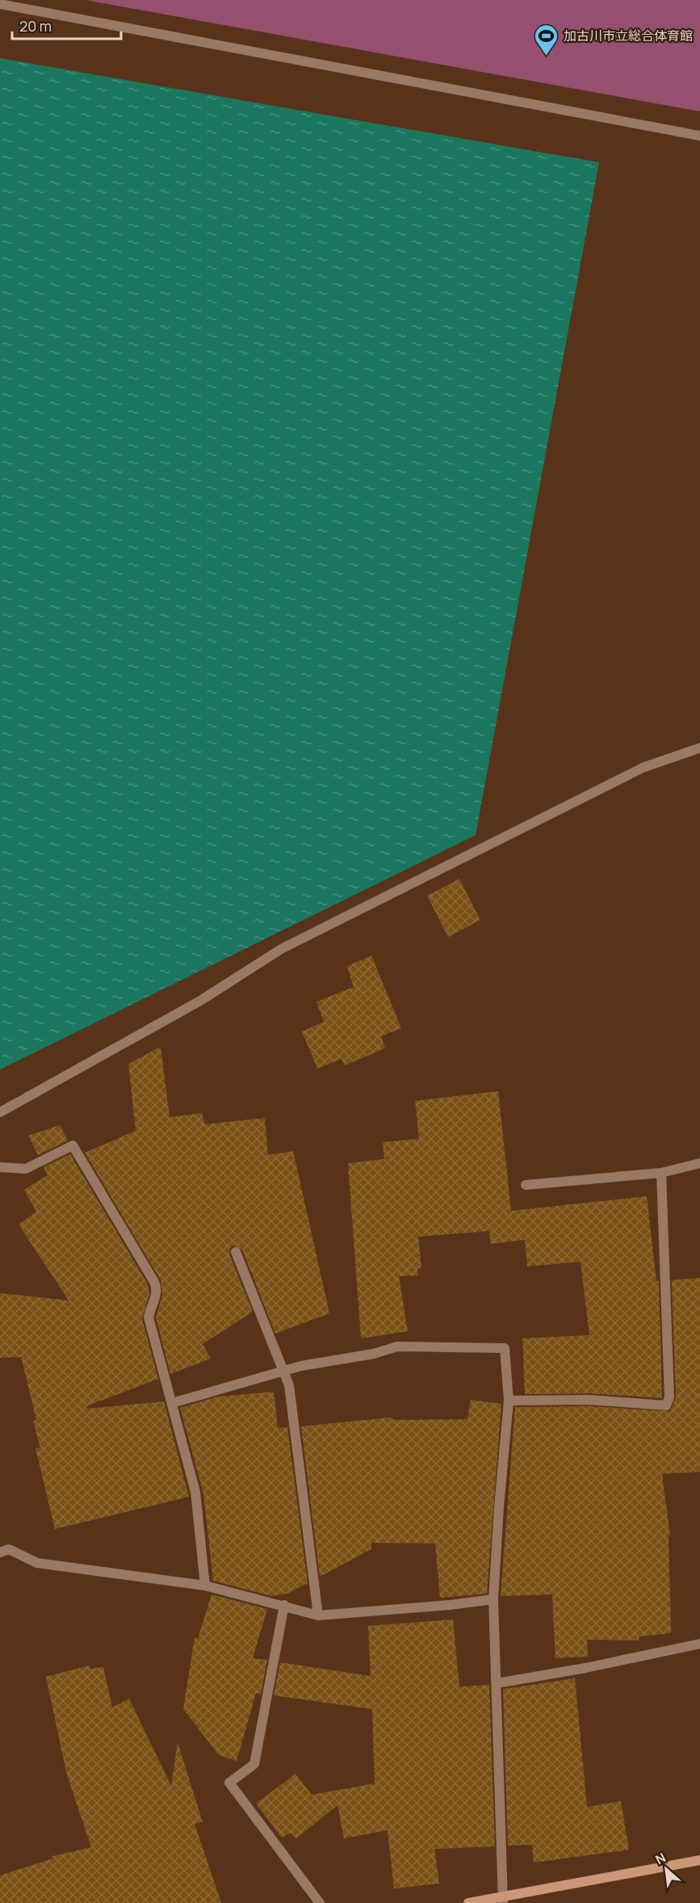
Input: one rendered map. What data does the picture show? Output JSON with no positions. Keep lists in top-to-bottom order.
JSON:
{
  "places": {
    "sports": ["加古川市立総合体育館"]
  },
  "scale_bar": "20 m",
  "north": "top left"
}
